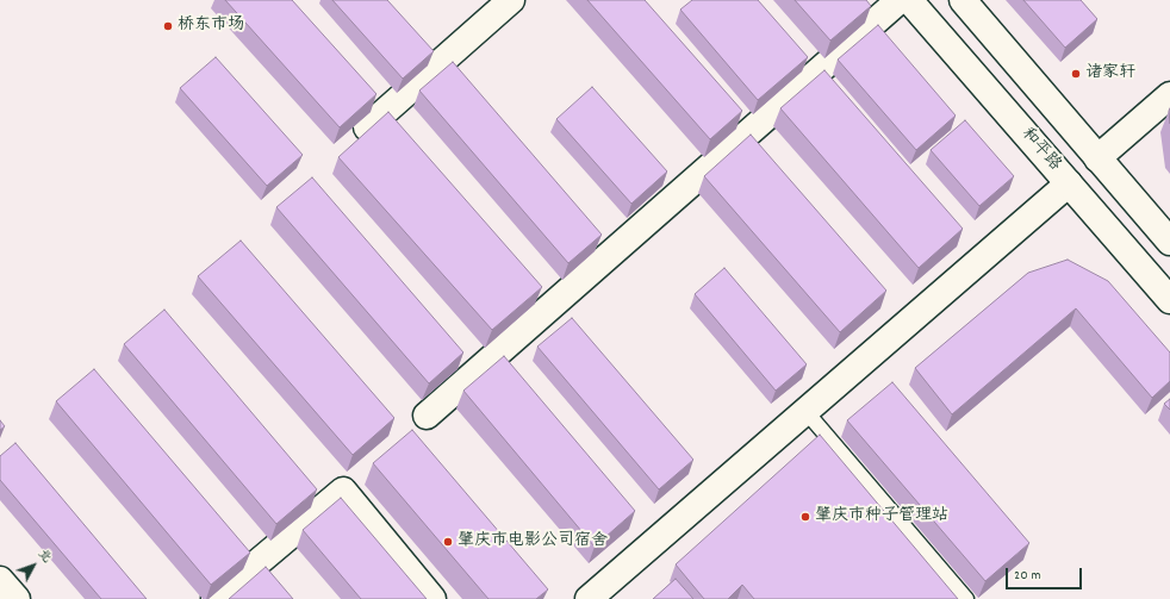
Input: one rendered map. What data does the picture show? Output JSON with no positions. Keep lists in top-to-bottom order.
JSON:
{
  "streets": {
    "street": ["和平路"]
  },
  "places": [
    "桥东市场",
    "诸家轩",
    "肇庆市种子管理站",
    "肇庆市电影公司宿舍"
  ],
  "scale_bar": "20 m",
  "north": "top right"
}
